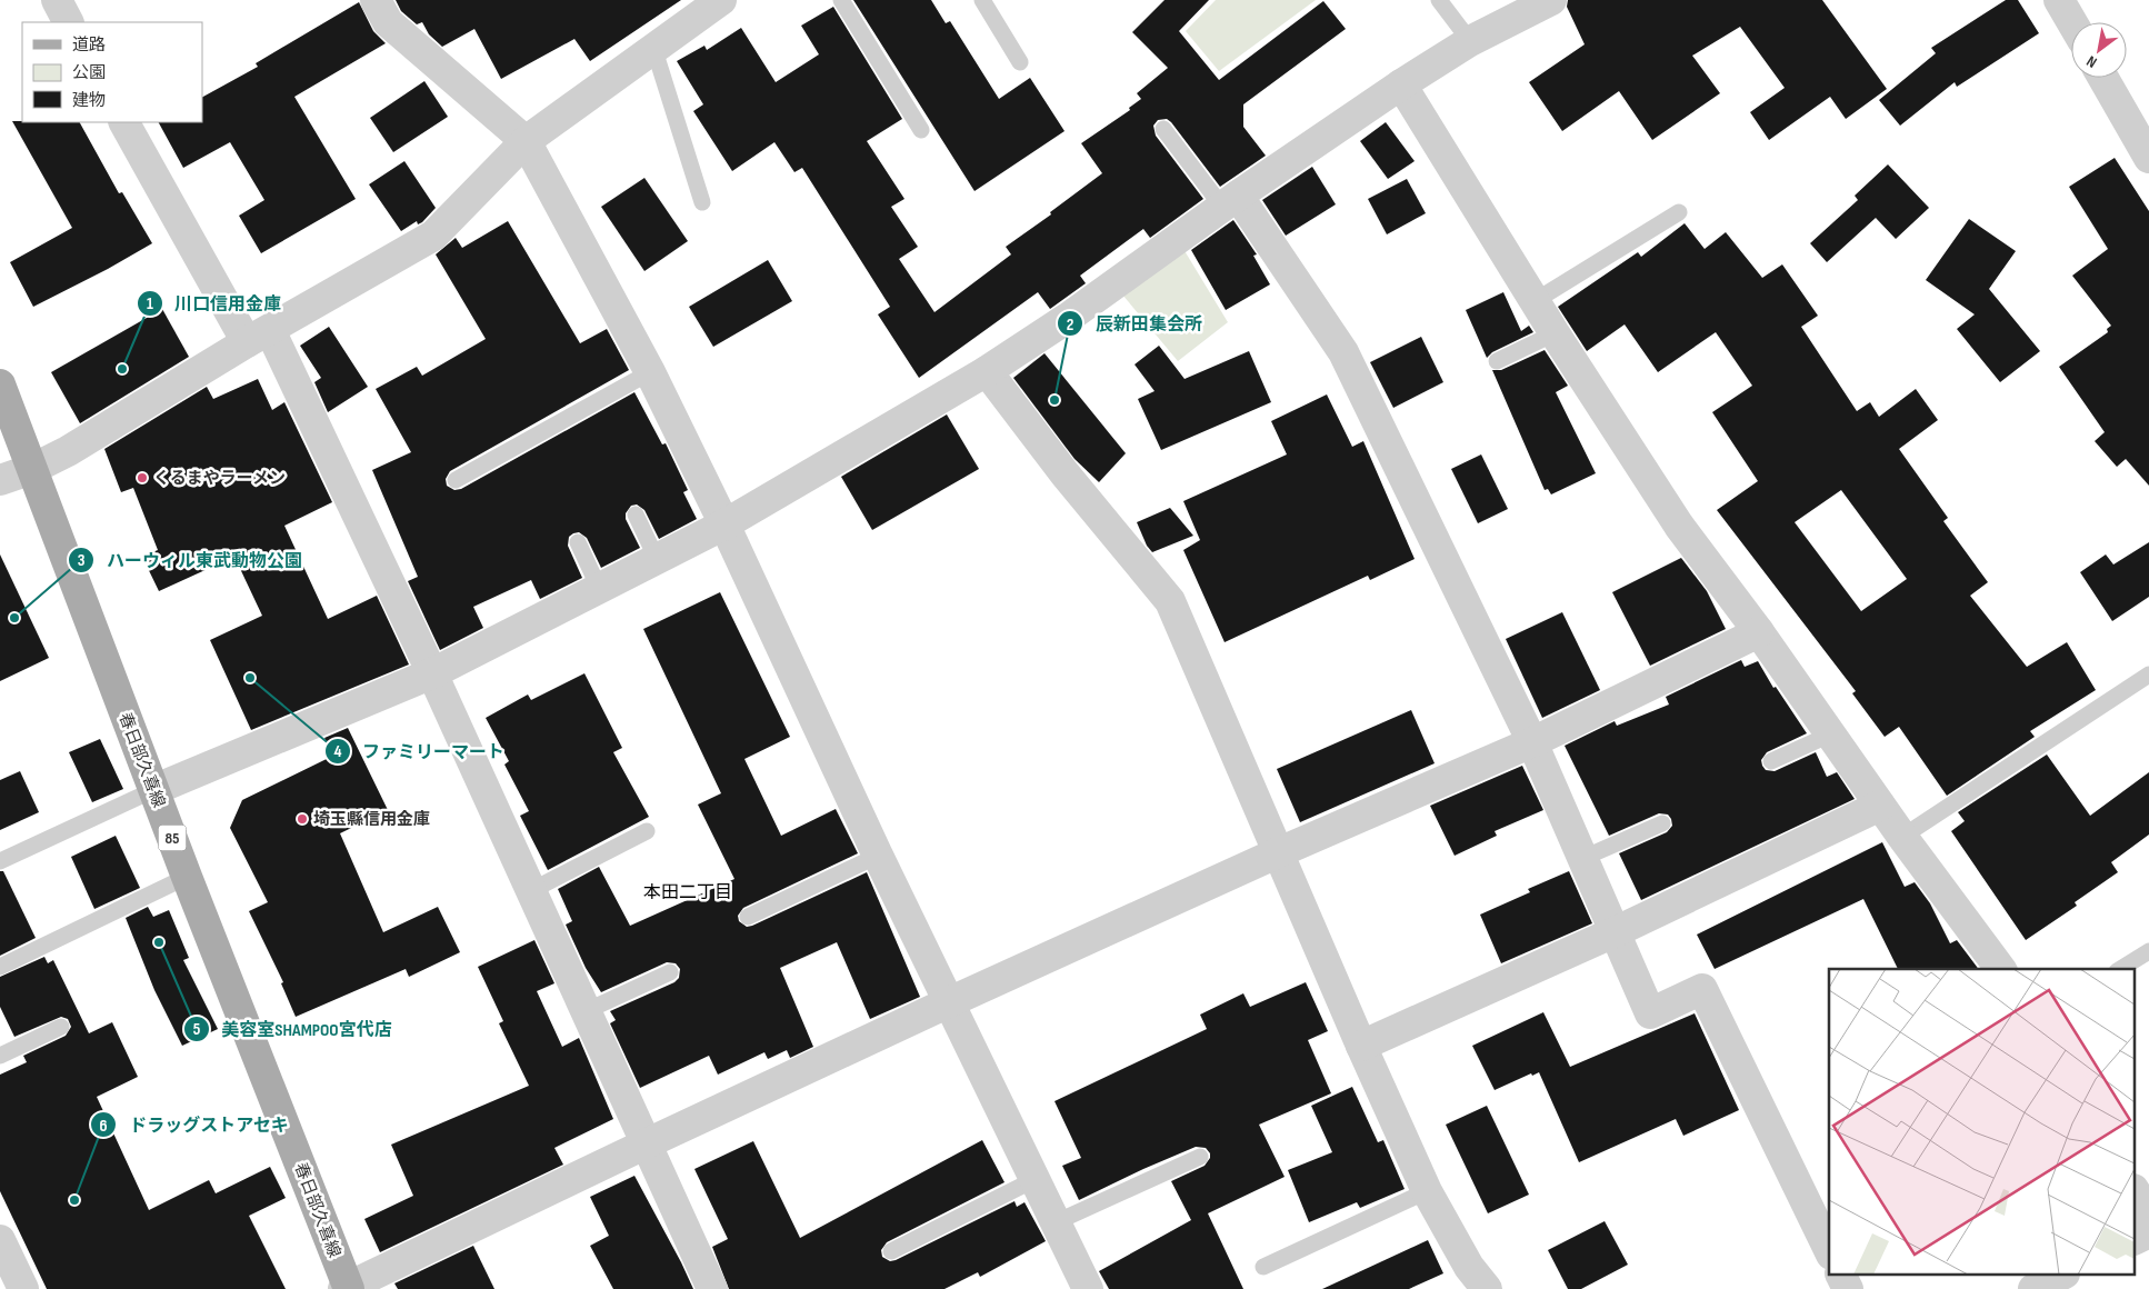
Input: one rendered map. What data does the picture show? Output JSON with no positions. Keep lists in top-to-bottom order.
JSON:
{
  "streets": {
    "main road": ["春日部久喜線", "85"]
  },
  "districts": ["本田二丁目"],
  "places": [
    "川口信用金庫",
    "辰新田集会所",
    "くるまやラーメン",
    "ハーウィル東武動物公園",
    "ファミリーマート",
    "埼玉縣信用金庫",
    "美容室SHAMPOO宮代店",
    "ドラッグストアセキ"
  ],
  "legend": ["道路", "公園", "建物"],
  "north": "bottom left"
}
